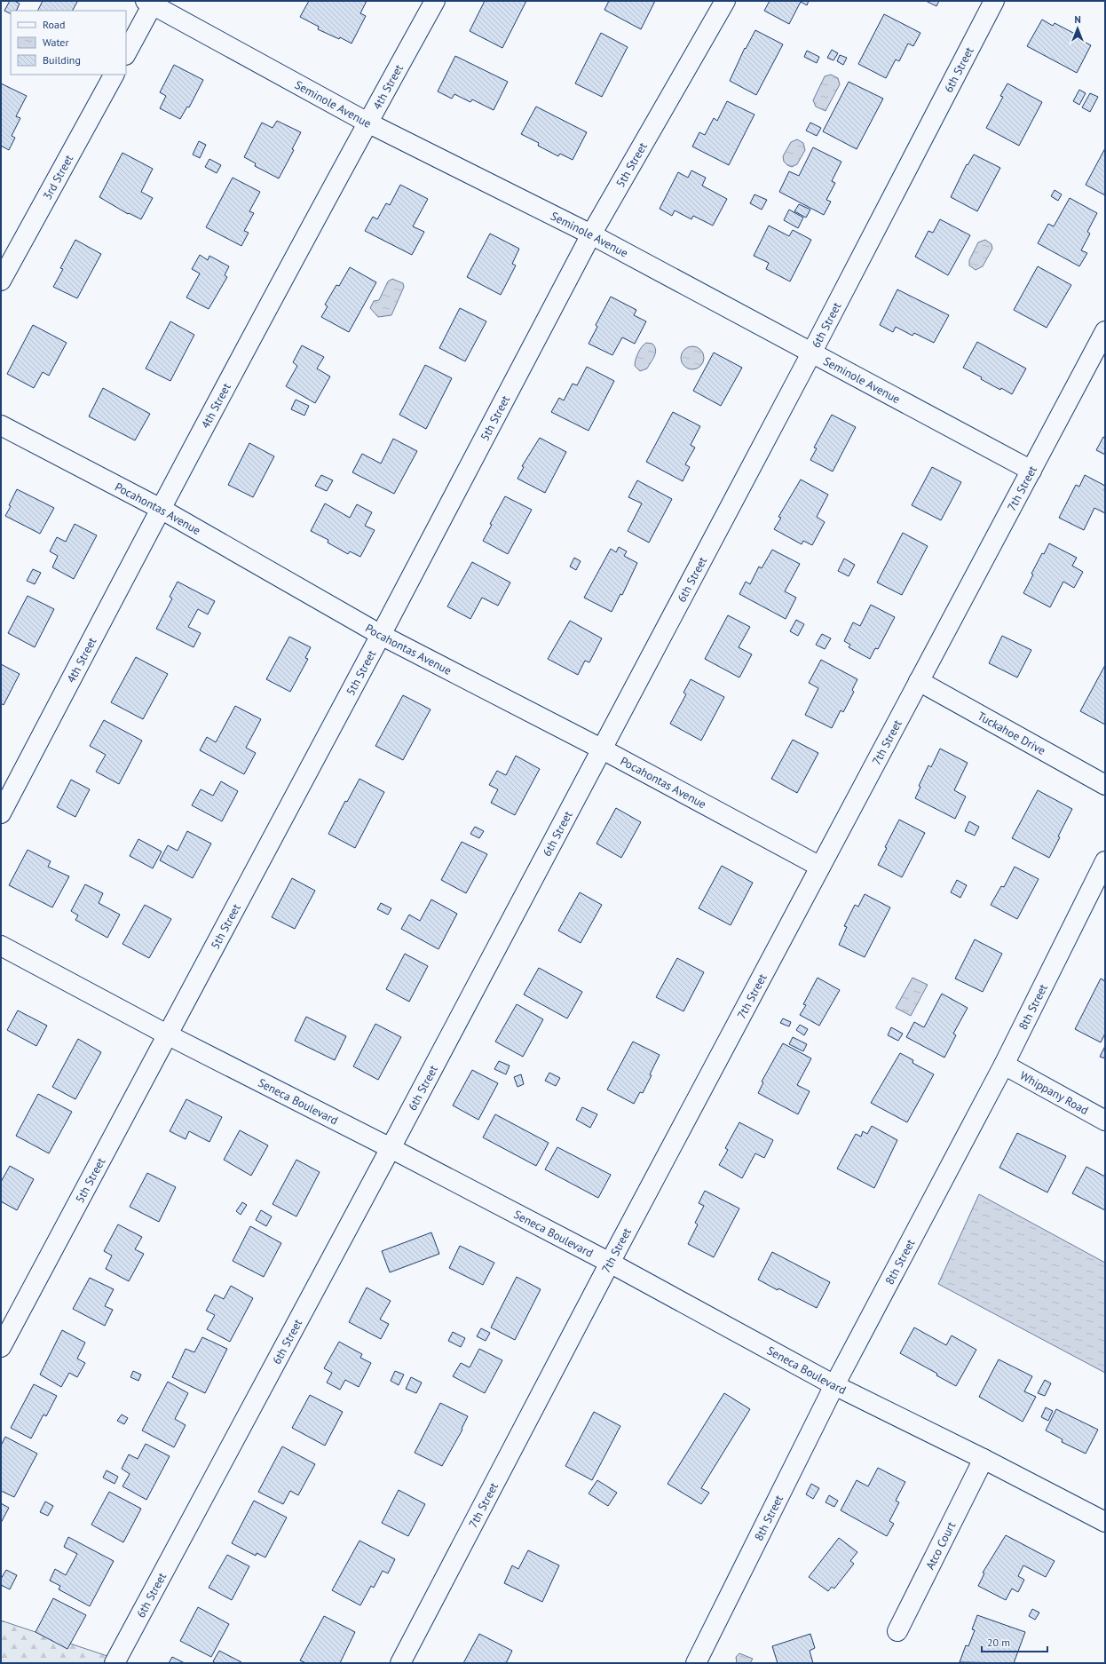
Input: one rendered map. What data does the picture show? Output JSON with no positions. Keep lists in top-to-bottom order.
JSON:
{
  "streets": {
    "street": [
      "6th Street",
      "4th Street",
      "Seminole Avenue",
      "5th Street",
      "3rd Street",
      "7th Street",
      "Pocahontas Avenue",
      "Tuckahoe Drive",
      "8th Street",
      "Whippany Road",
      "Seneca Boulevard",
      "Atco Court"
    ]
  },
  "crossings": [
    ["6th Street", "Seminole Avenue"],
    ["6th Street", "Pocahontas Avenue"],
    ["6th Street", "Seneca Boulevard"],
    ["4th Street", "Seminole Avenue"],
    ["4th Street", "Pocahontas Avenue"],
    ["Seminole Avenue", "5th Street"],
    ["Seminole Avenue", "7th Street"],
    ["5th Street", "Pocahontas Avenue"],
    ["5th Street", "Seneca Boulevard"],
    ["7th Street", "Pocahontas Avenue"],
    ["7th Street", "Tuckahoe Drive"],
    ["7th Street", "Seneca Boulevard"],
    ["8th Street", "Whippany Road"],
    ["8th Street", "Seneca Boulevard"],
    ["Seneca Boulevard", "Atco Court"]
  ],
  "legend": ["Road", "Water", "Building"],
  "scale_bar": "20 m",
  "north": "top"
}
